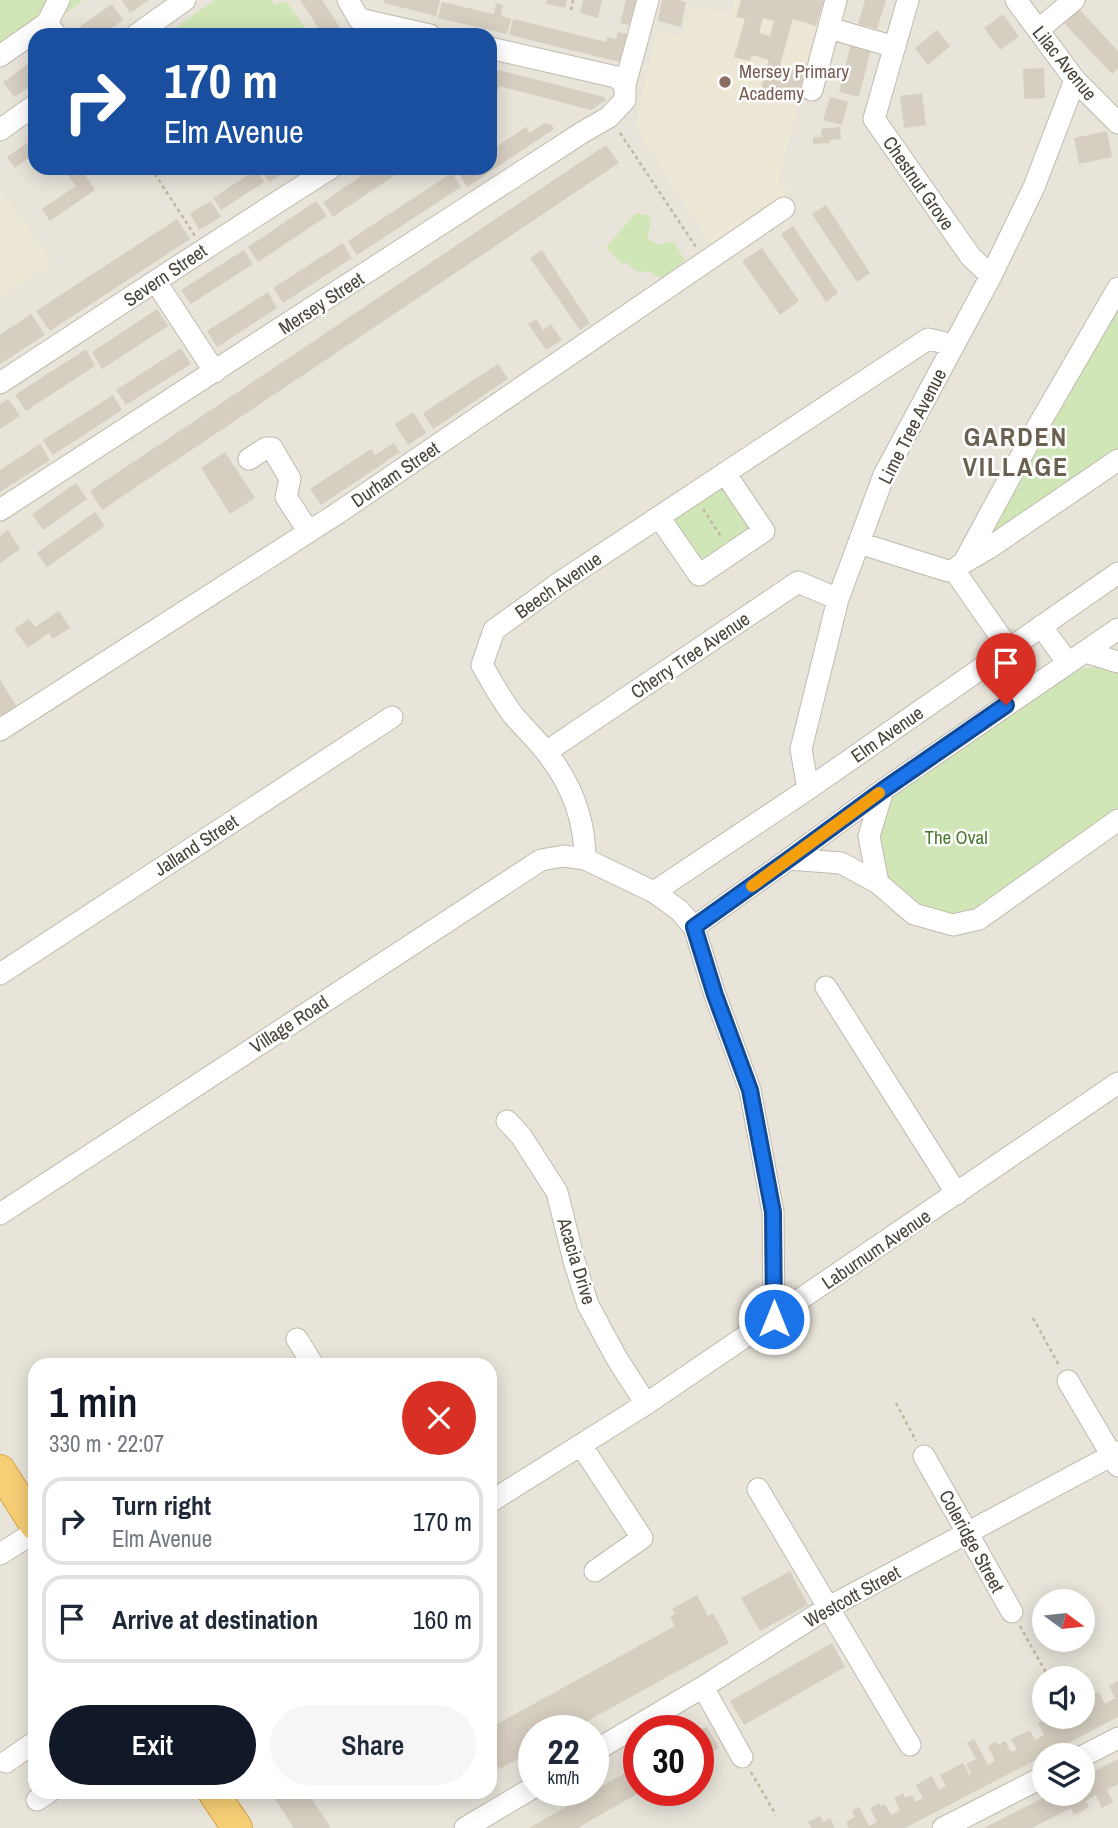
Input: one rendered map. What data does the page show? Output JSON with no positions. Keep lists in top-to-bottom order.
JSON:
{
  "streets": {
    "street": [
      "Lilac Avenue",
      "Chestnut Grove",
      "Severn Street",
      "Mersey Street",
      "Lime Tree Avenue",
      "Durham Street",
      "Beech Avenue",
      "Cherry Tree Avenue",
      "Elm Avenue",
      "Jalland Street",
      "Village Road",
      "Laburnum Avenue",
      "Acacia Drive",
      "Coleridge Street",
      "Westcott Street"
    ]
  },
  "crossings": [
    ["Lilac Avenue", "Lime Tree Avenue"],
    ["Chestnut Grove", "Lime Tree Avenue"],
    ["Lime Tree Avenue", "Beech Avenue"],
    ["Lime Tree Avenue", "Cherry Tree Avenue"],
    ["Lime Tree Avenue", "Elm Avenue"],
    ["Beech Avenue", "Cherry Tree Avenue"],
    ["Beech Avenue", "Village Road"],
    ["Laburnum Avenue", "Acacia Drive"],
    ["Coleridge Street", "Westcott Street"]
  ],
  "districts": ["GARDEN VILLAGE"],
  "parks": ["The Oval"],
  "places": ["Mersey Primary Academy"],
  "north": "right",
  "page": {
    "turn": ["170 m", "Elm Avenue"],
    "heading": ["1 min", "330 m · 22:07"],
    "list": [
      {
        "name": "Turn right",
        "note": "Elm Avenue",
        "value": "170 m"
      },
      {
        "name": "Arrive at destination",
        "value": "160 m"
      }
    ],
    "buttons": ["Exit", "Share"],
    "speed": "22 km/h",
    "limit": "30"
  }
}
